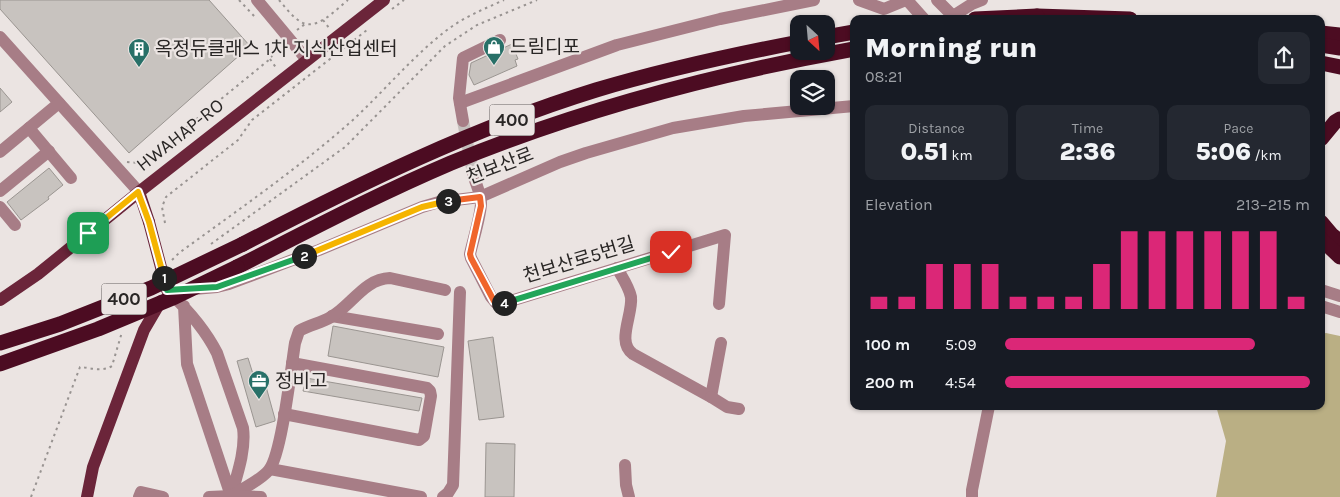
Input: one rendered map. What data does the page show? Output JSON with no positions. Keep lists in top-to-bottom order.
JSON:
{
  "streets": {
    "highway": ["400"],
    "main road": ["HWAHAP-RO"],
    "street": ["천보산로", "천보산로5번길"]
  },
  "crossings": [
    ["천보산로", "천보산로5번길"]
  ],
  "places": {
    "shop": ["드림디포"],
    "building": ["옥정듀클래스 1차 지식산업센터"],
    "office": ["정비고"]
  },
  "north": "bottom right",
  "page": {
    "heading": ["Morning run", "08:21"],
    "stats": [
      ["Distance", "0.51 km"],
      ["Time", "2:36"],
      ["Pace", "5:06 /km"]
    ],
    "chart": ["Elevation", "213–215 m"],
    "pins": [
      "3",
      "2",
      "1",
      "4"
    ],
    "list": [
      {
        "name": "100 m",
        "note": "5:09"
      },
      {
        "name": "200 m",
        "note": "4:54"
      }
    ]
  }
}
